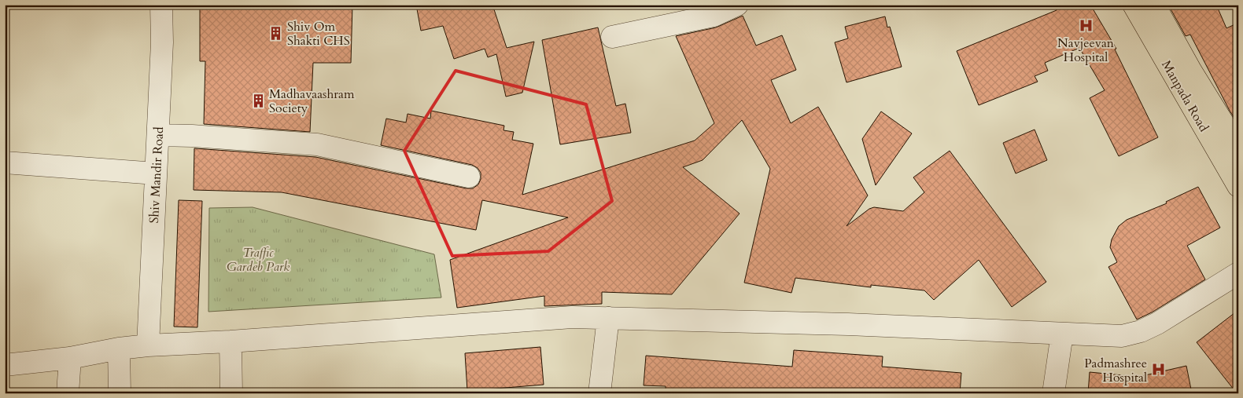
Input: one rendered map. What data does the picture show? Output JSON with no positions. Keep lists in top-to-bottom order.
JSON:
{
  "streets": {
    "main road": ["Manpada Road"],
    "street": ["Shiv Mandir Road"]
  },
  "parks": ["Traffic Gardeb Park"],
  "places": {
    "hospital": ["Navjeevan Hospital", "Padmashree Hospital"],
    "building": ["Shiv Om Shakti CHS", "Madhavaashram Society"]
  }
}
